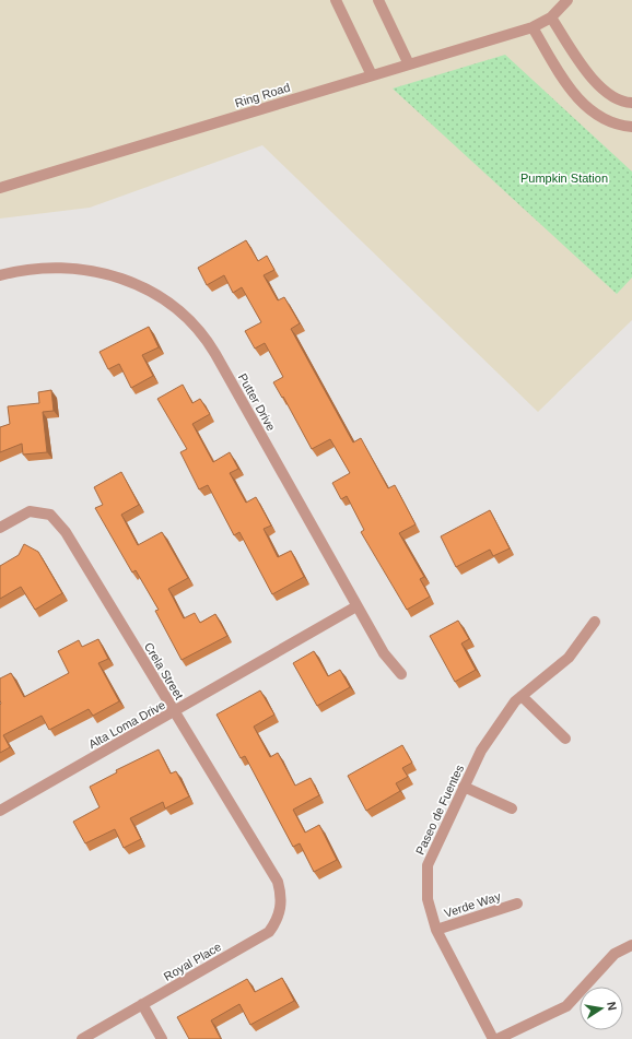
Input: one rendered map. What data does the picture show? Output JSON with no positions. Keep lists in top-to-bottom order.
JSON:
{
  "streets": {
    "street": [
      "Ring Road",
      "Putter Drive",
      "Crela Street",
      "Alta Loma Drive",
      "Paseo de Fuentes",
      "Verde Way",
      "Royal Place"
    ]
  },
  "crossings": [
    ["Putter Drive", "Alta Loma Drive"],
    ["Crela Street", "Alta Loma Drive"],
    ["Crela Street", "Royal Place"],
    ["Paseo de Fuentes", "Verde Way"]
  ],
  "parks": ["Pumpkin Station"],
  "north": "right"
}
